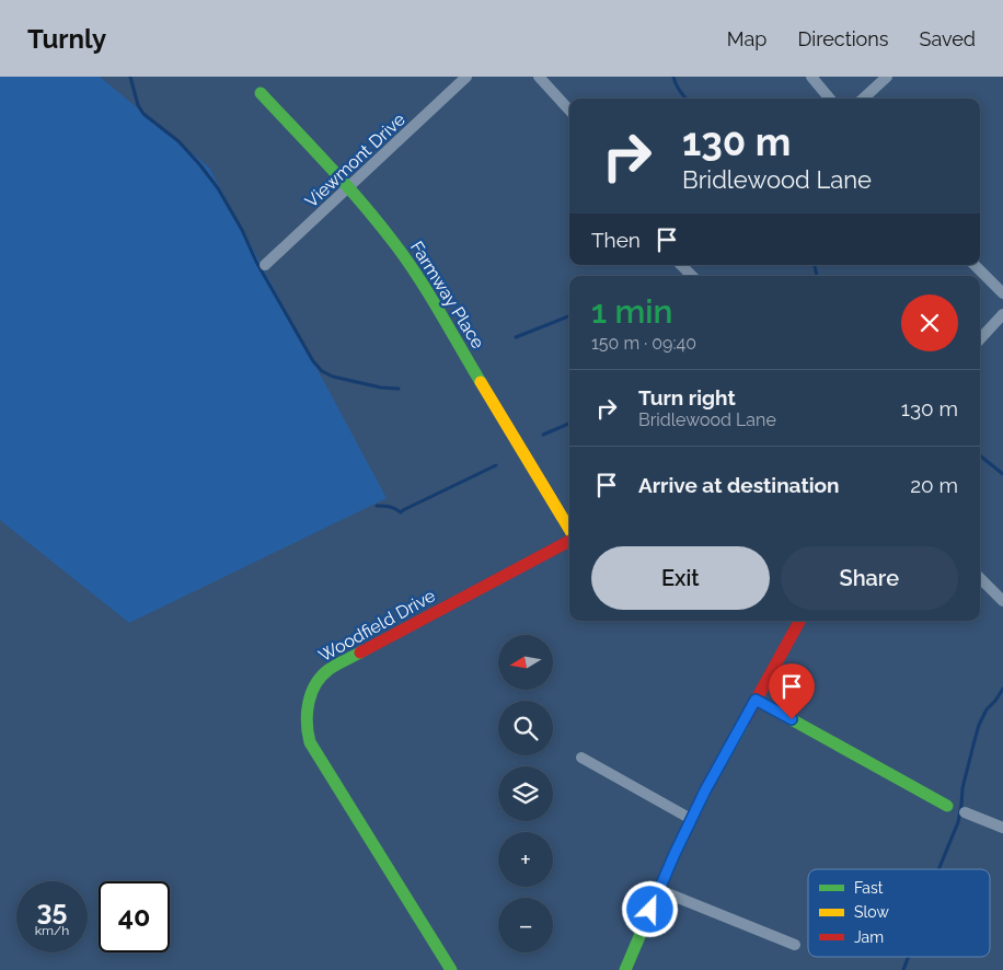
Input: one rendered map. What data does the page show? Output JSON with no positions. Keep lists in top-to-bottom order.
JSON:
{
  "streets": {
    "street": ["Viewmont Drive", "Farmway Place", "Woodfield Drive"]
  },
  "crossings": [
    ["Viewmont Drive", "Farmway Place"]
  ],
  "legend": ["Fast", "Slow", "Jam"],
  "north": "left",
  "page": {
    "header": "Turnly",
    "nav": ["Map", "Directions", "Saved"],
    "turn": ["130 m", "Bridlewood Lane"],
    "then": "Then",
    "heading": ["1 min", "150 m · 09:40"],
    "list": [
      {
        "name": "Turn right",
        "note": "Bridlewood Lane",
        "value": "130 m"
      },
      {
        "name": "Arrive at destination",
        "value": "20 m"
      }
    ],
    "buttons": ["Exit", "Share"],
    "map_buttons": ["+", "−"],
    "speed": "35 km/h",
    "limit": "40"
  }
}
